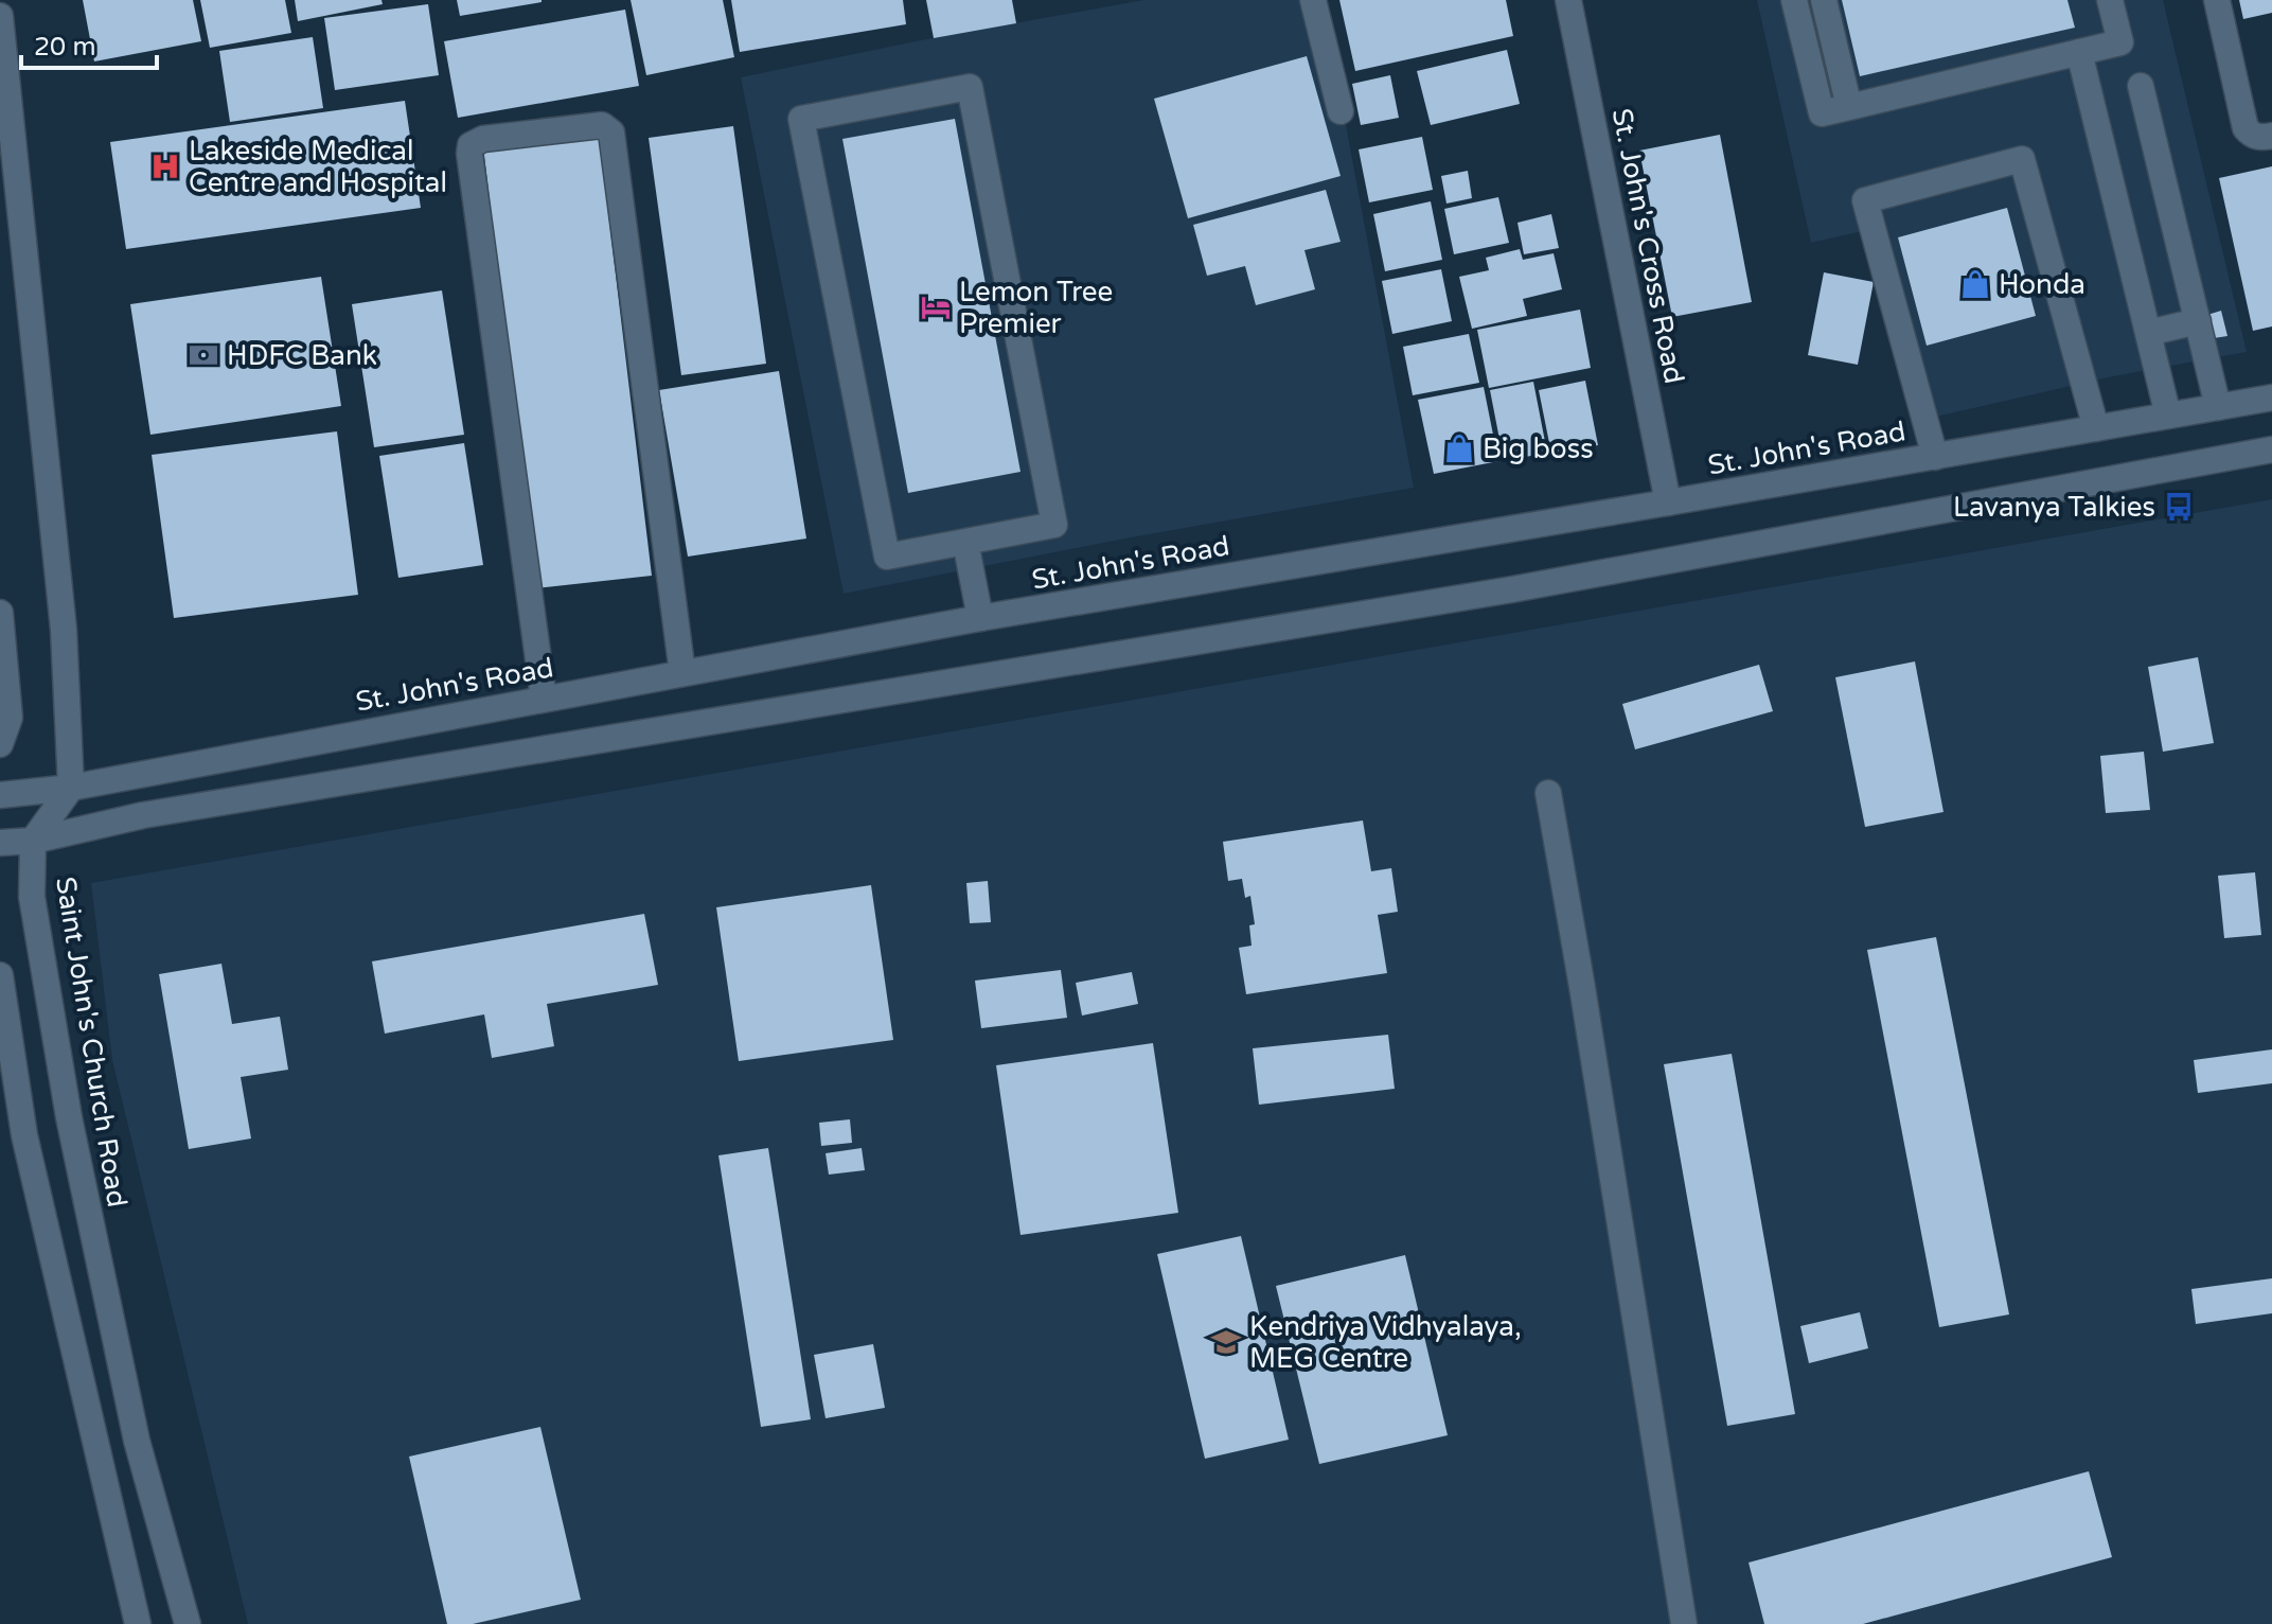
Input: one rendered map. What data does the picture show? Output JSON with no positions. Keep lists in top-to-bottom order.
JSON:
{
  "streets": {
    "main road": ["St. John's Cross Road", "St. John's Road", "Saint John's Church Road"]
  },
  "crossings": [
    ["St. John's Cross Road", "St. John's Road"]
  ],
  "places": {
    "hospital": ["Lakeside Medical Centre and Hospital"],
    "shop": ["Honda", "Big boss"],
    "hotel": ["Lemon Tree Premier"],
    "bank": ["HDFC Bank"],
    "bus stop": ["Lavanya Talkies"],
    "school or university": ["Kendriya Vidhyalaya, MEG Centre"]
  },
  "scale_bar": "20 m"
}
